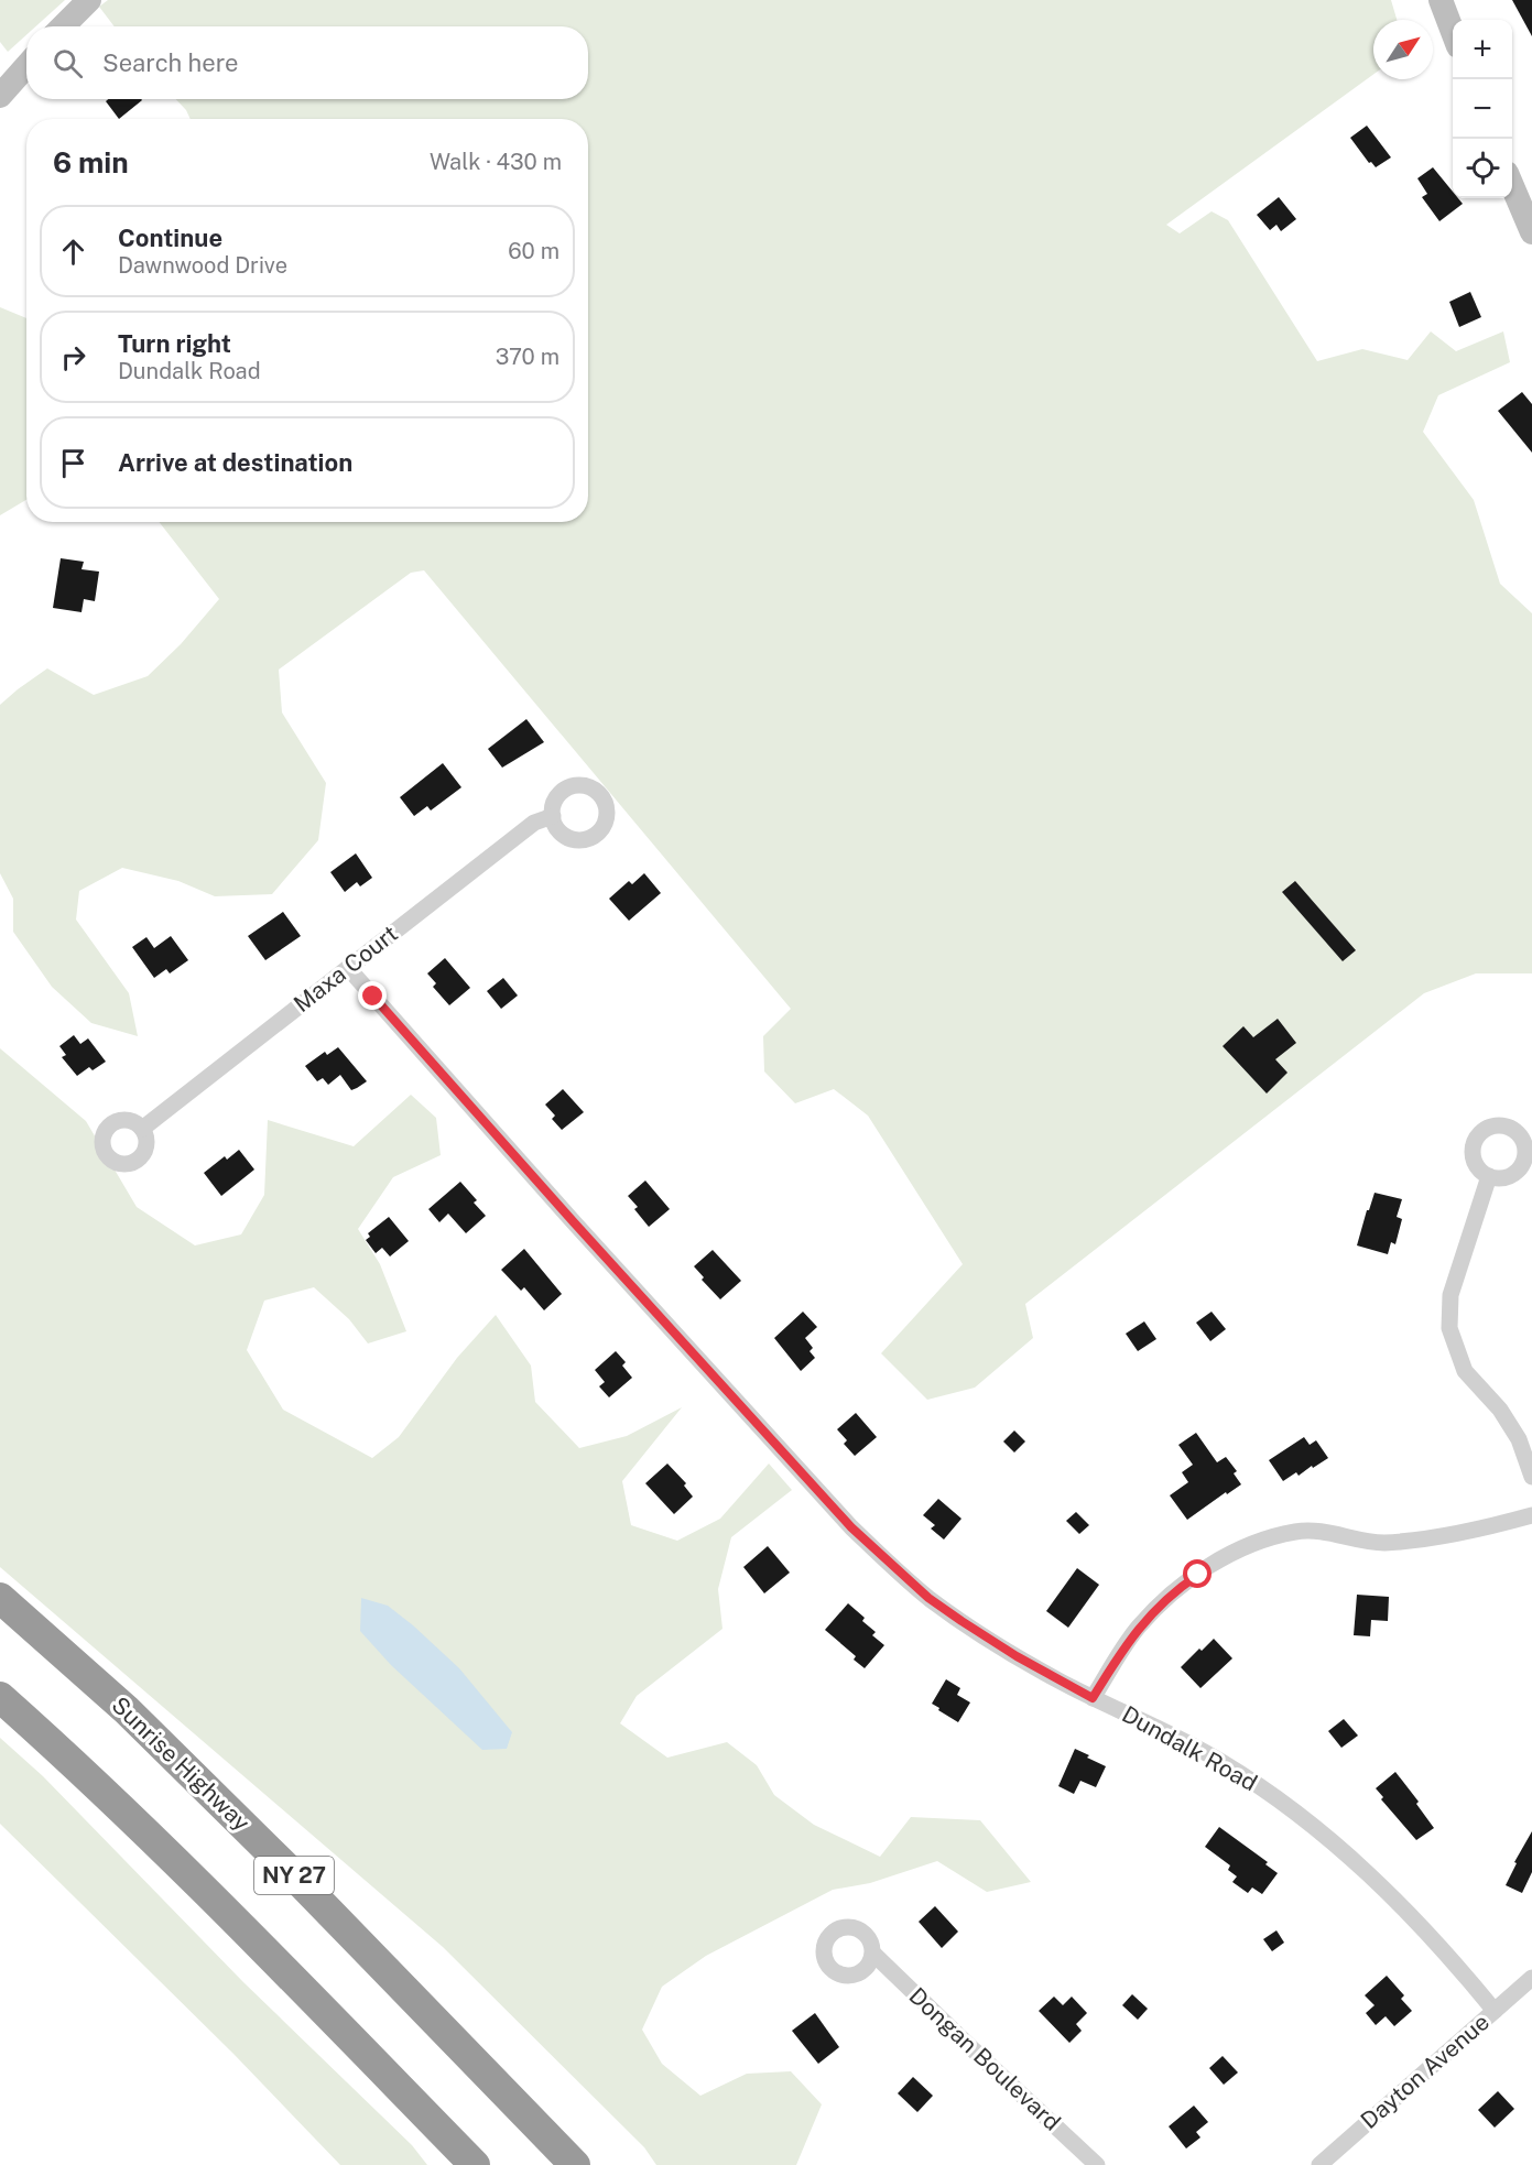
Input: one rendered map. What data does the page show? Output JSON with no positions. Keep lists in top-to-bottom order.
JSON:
{
  "streets": {
    "highway": ["Sunrise Highway", "NY 27"],
    "street": [
      "Maxa Court",
      "Dundalk Road",
      "Dongan Boulevard",
      "Dayton Avenue"
    ]
  },
  "crossings": [
    ["Maxa Court", "Dundalk Road"],
    ["Dundalk Road", "Dayton Avenue"]
  ],
  "north": "top right",
  "page": {
    "map_buttons": ["+", "−"],
    "search": "Search here",
    "heading": ["6 min", "Walk · 430 m"],
    "list": [
      ["Continue", "Dawnwood Drive", "60 m"],
      ["Turn right", "Dundalk Road", "370 m"],
      "Arrive at destination"
    ]
  }
}
